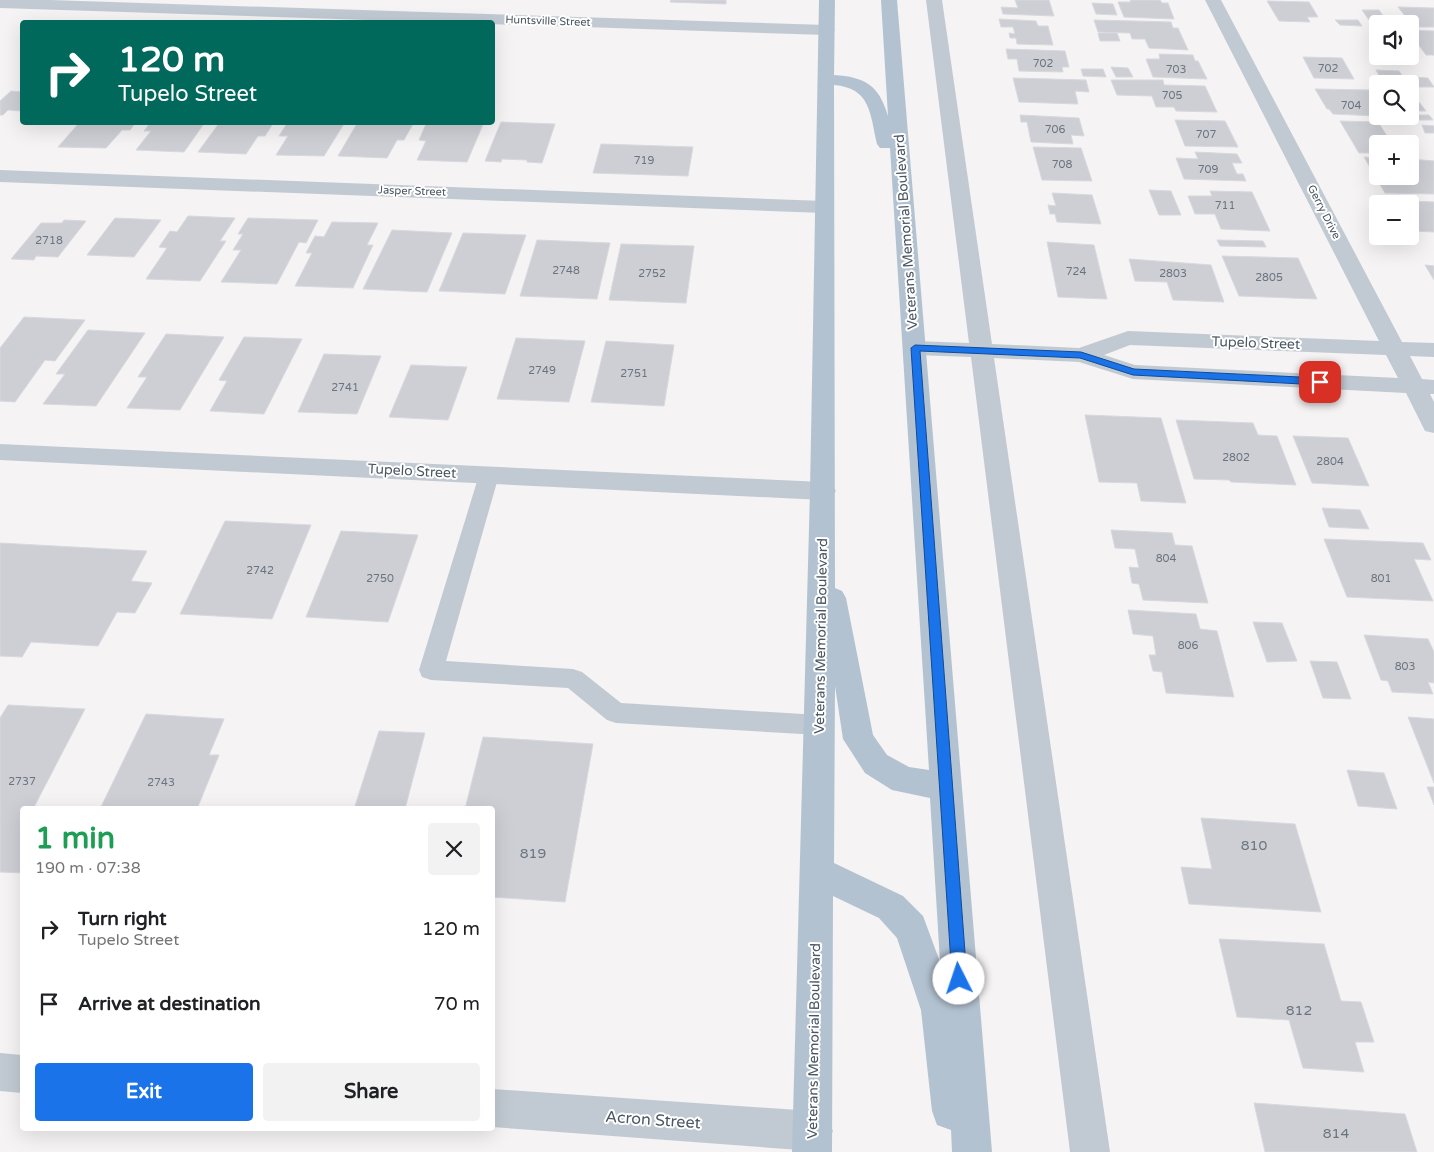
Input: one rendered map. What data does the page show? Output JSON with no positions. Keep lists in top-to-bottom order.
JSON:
{
  "streets": {
    "main road": ["Veterans Memorial Boulevard"],
    "street": [
      "Huntsville Street",
      "Jasper Street",
      "Gerry Drive",
      "Tupelo Street",
      "Acron Street"
    ]
  },
  "crossings": [
    ["Huntsville Street", "Veterans Memorial Boulevard"],
    ["Jasper Street", "Veterans Memorial Boulevard"],
    ["Gerry Drive", "Tupelo Street"],
    ["Veterans Memorial Boulevard", "Tupelo Street"],
    ["Veterans Memorial Boulevard", "Acron Street"]
  ],
  "house_numbers": [
    "702",
    "702",
    "703",
    "705",
    "704",
    "706",
    "707",
    "719",
    "708",
    "709",
    "711",
    "2718",
    "2748",
    "724",
    "2752",
    "2803",
    "2805",
    "2749",
    "2751",
    "2741",
    "2802",
    "2804",
    "804",
    "2742",
    "2750",
    "801",
    "806",
    "803",
    "2737",
    "2743",
    "810",
    "819",
    "812",
    "814"
  ],
  "page": {
    "map_buttons": ["+", "−"],
    "turn": ["120 m", "Tupelo Street"],
    "heading": ["1 min", "190 m · 07:38"],
    "list": [
      {
        "name": "Turn right",
        "note": "Tupelo Street",
        "value": "120 m"
      },
      {
        "name": "Arrive at destination",
        "value": "70 m"
      }
    ],
    "buttons": ["Exit", "Share"]
  }
}
